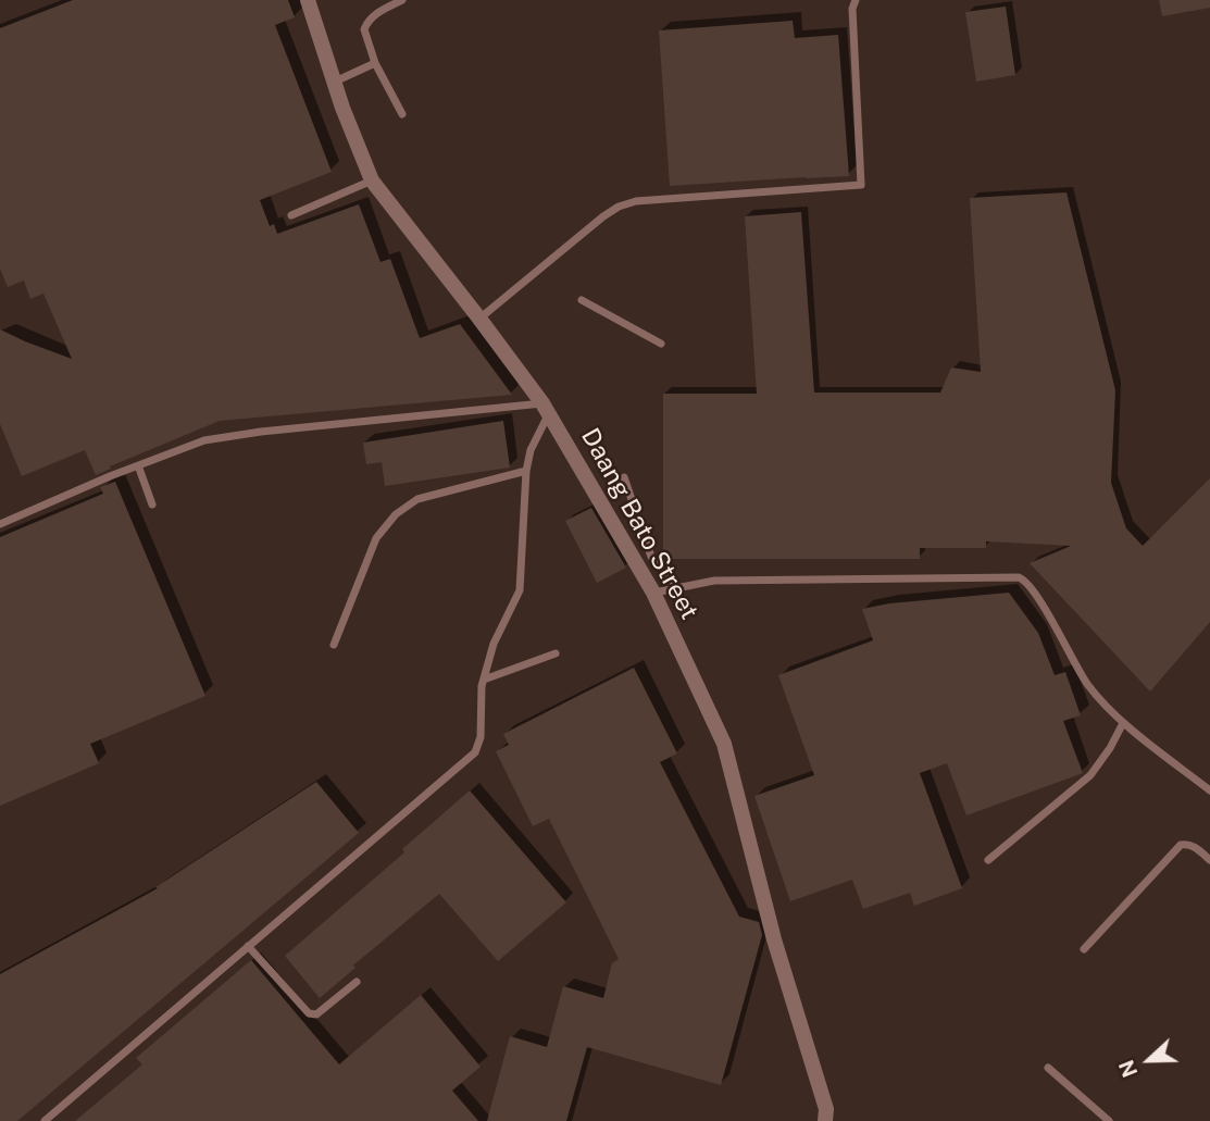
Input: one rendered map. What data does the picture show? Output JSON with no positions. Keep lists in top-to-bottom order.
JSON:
{
  "streets": {
    "street": ["Daang Bato Street"]
  },
  "north": "left"
}
